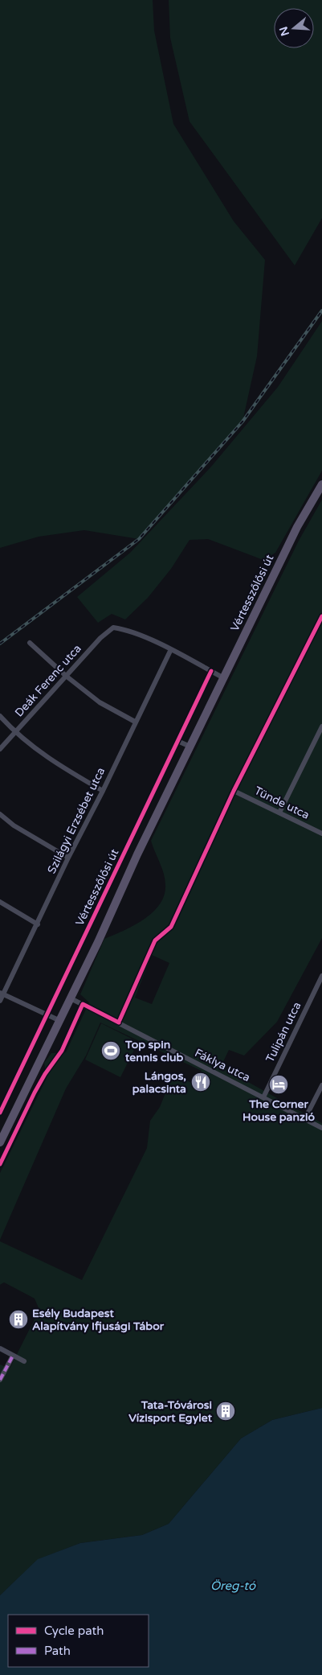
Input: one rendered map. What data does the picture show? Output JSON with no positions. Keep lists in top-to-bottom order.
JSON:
{
  "streets": {
    "main road": ["Vértesszőlősi út"],
    "street": [
      "Deák Ferenc utca",
      "Tünde utca",
      "Szilágyi Erzsébet utca",
      "Tulipán utca",
      "Fáklya utca"
    ]
  },
  "crossings": [
    ["Vértesszőlősi út", "Fáklya utca"],
    ["Deák Ferenc utca", "Szilágyi Erzsébet utca"],
    ["Tulipán utca", "Fáklya utca"]
  ],
  "water": ["Öreg-tó"],
  "places": {
    "sports": ["Top spin tennis club"],
    "restaurant": ["Lángos, palacsinta"],
    "hotel": ["The Corner House panzió"],
    "building": ["Esély Budapest Alapítvány Ifjusági Tábor", "Tata-Tóvárosi Vízisport Egylet"]
  },
  "legend": ["Cycle path", "Path"],
  "north": "left"
}
